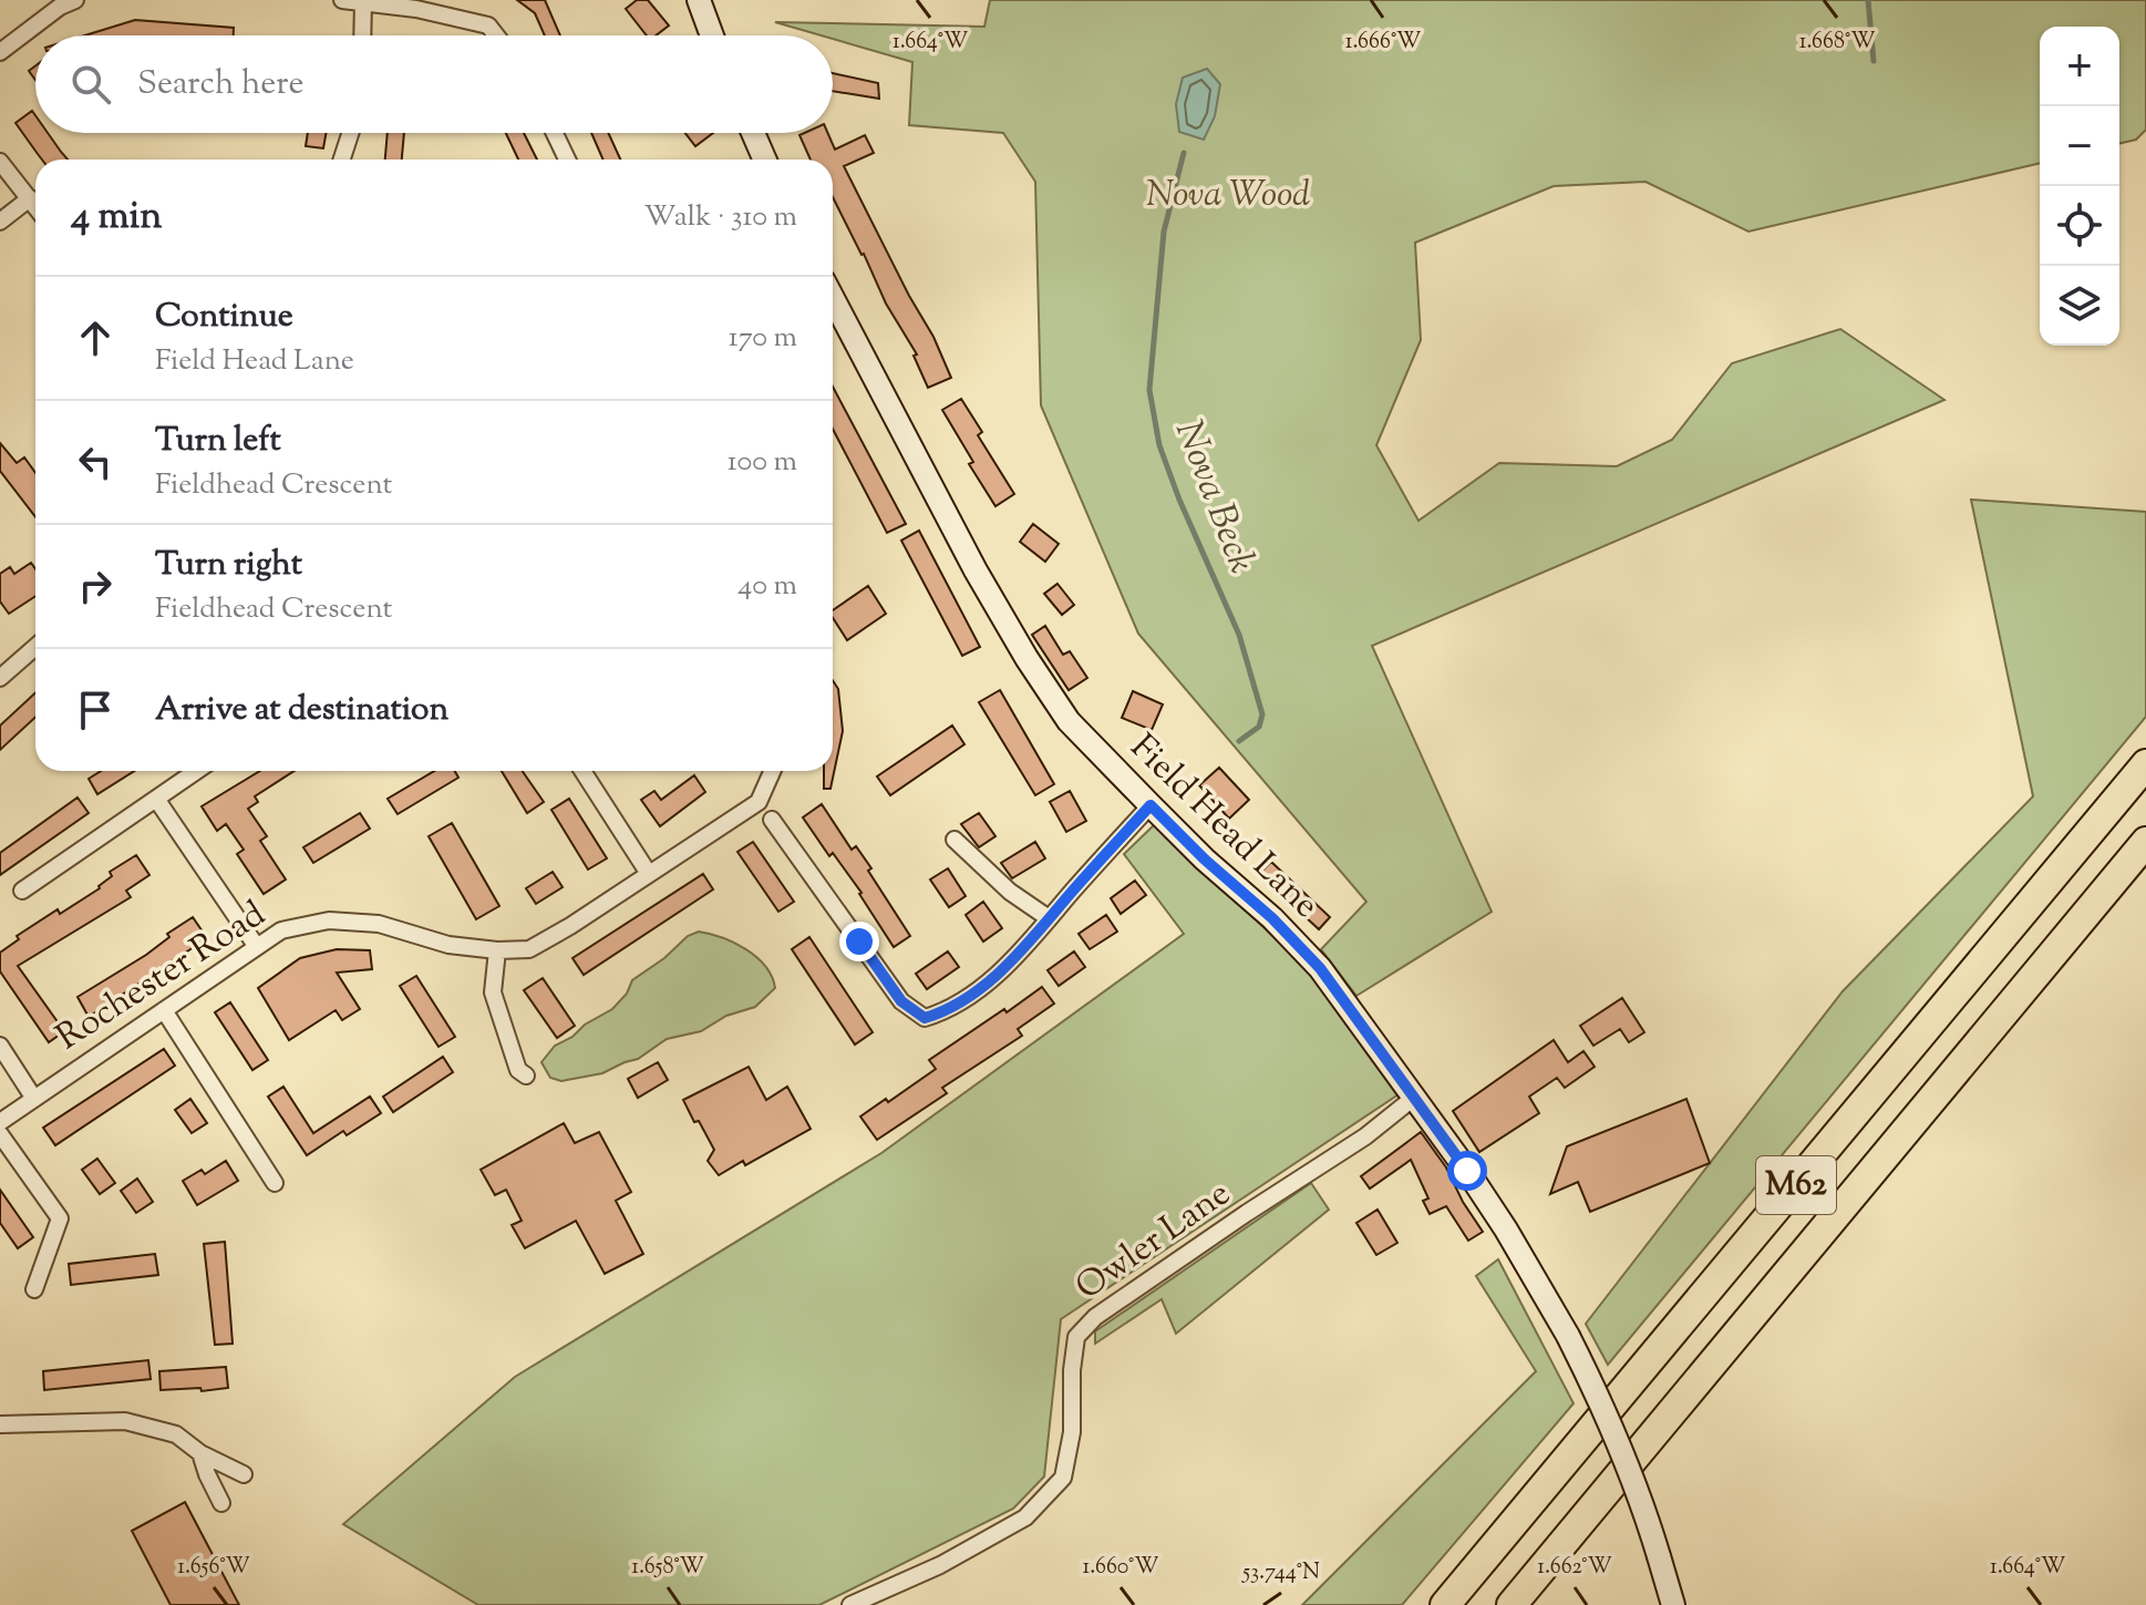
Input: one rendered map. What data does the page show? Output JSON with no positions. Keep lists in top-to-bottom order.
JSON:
{
  "streets": {
    "highway": ["M62"],
    "main road": ["Field Head Lane"],
    "street": ["Rochester Road", "Owler Lane"]
  },
  "crossings": [
    ["Field Head Lane", "Owler Lane"]
  ],
  "water": ["Nova Beck"],
  "parks": ["Nova Wood"],
  "page": {
    "map_buttons": ["+", "−"],
    "search": "Search here",
    "heading": ["4 min", "Walk · 310 m"],
    "list": [
      ["Continue", "Field Head Lane", "170 m"],
      ["Turn left", "Fieldhead Crescent", "100 m"],
      ["Turn right", "Fieldhead Crescent", "40 m"],
      "Arrive at destination"
    ]
  },
  "coordinates": [
    "1.664°W",
    "1.666°W",
    "1.668°W",
    "1.656°W",
    "1.658°W",
    "1.660°W",
    "1.662°W",
    "53.744°N"
  ]
}
